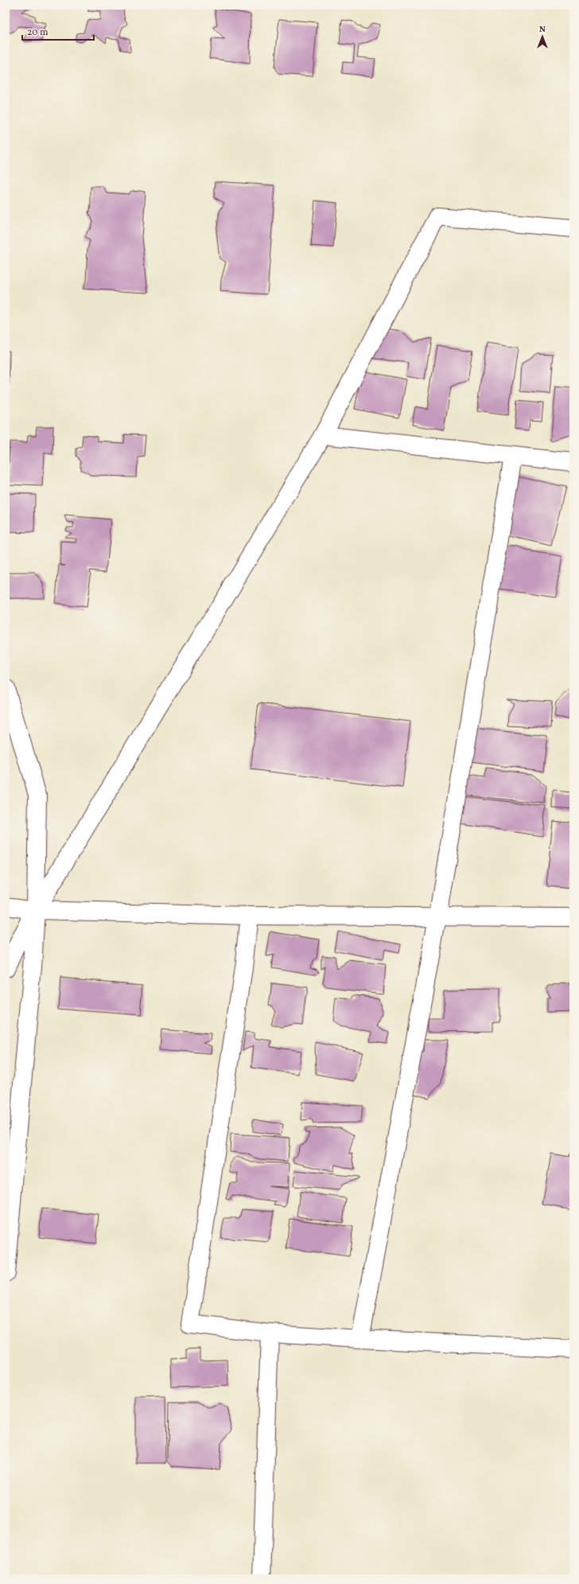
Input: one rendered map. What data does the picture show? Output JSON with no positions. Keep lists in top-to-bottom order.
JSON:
{
  "scale_bar": "20 m",
  "north": "top"
}
